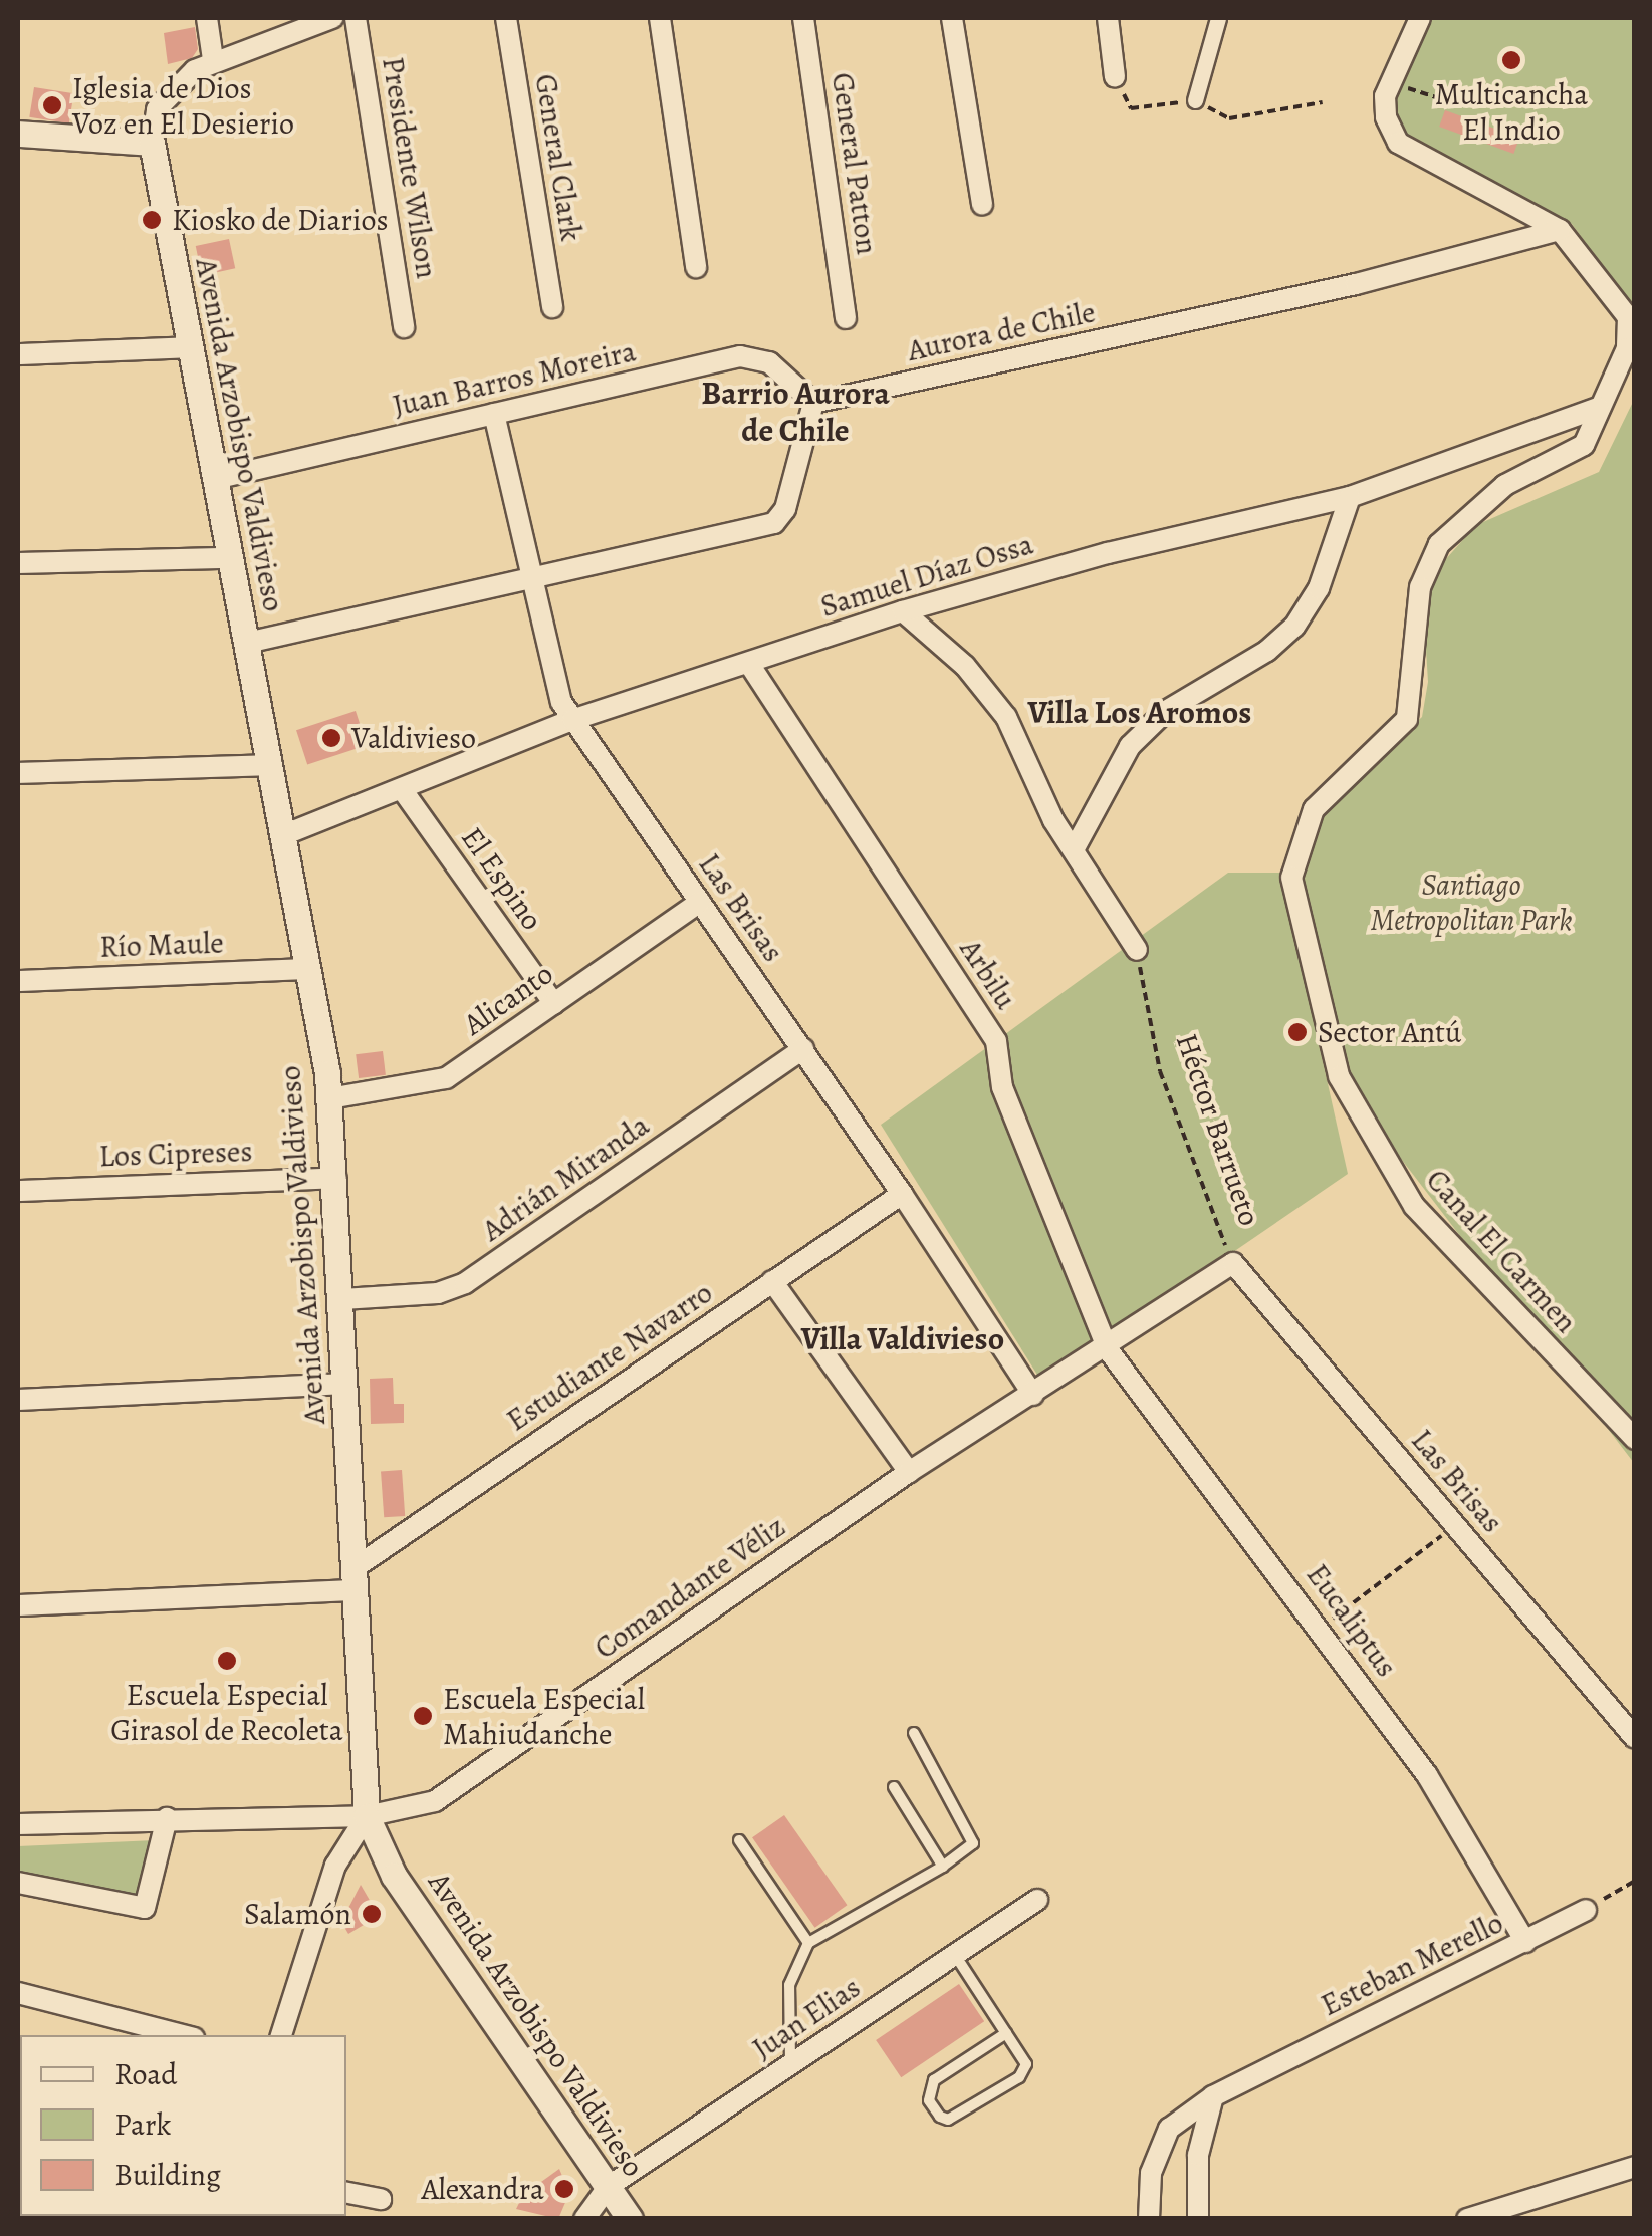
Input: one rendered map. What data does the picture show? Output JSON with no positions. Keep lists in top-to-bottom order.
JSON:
{
  "streets": {
    "street": [
      "General Clark",
      "General Patton",
      "Presidente Wilson",
      "Aurora de Chile",
      "Juan Barros Moreira",
      "Avenida Arzobispo Valdivieso",
      "Samuel Díaz Ossa",
      "El Espino",
      "Las Brisas",
      "Río Maule",
      "Arbilu",
      "Alicanto",
      "Los Cipreses",
      "Adrián Miranda",
      "Canal El Carmen",
      "Estudiante Navarro",
      "Comandante Véliz",
      "Eucaliptus",
      "Esteban Merello",
      "Juan Elias"
    ],
    "path": ["Héctor Barrueto"]
  },
  "crossings": [
    ["Aurora de Chile", "Juan Barros Moreira"],
    ["Aurora de Chile", "Canal El Carmen"],
    ["Juan Barros Moreira", "Avenida Arzobispo Valdivieso"],
    ["Juan Barros Moreira", "Las Brisas"],
    ["Avenida Arzobispo Valdivieso", "Samuel Díaz Ossa"],
    ["Avenida Arzobispo Valdivieso", "Río Maule"],
    ["Avenida Arzobispo Valdivieso", "Alicanto"],
    ["Avenida Arzobispo Valdivieso", "Los Cipreses"],
    ["Avenida Arzobispo Valdivieso", "Adrián Miranda"],
    ["Avenida Arzobispo Valdivieso", "Estudiante Navarro"],
    ["Avenida Arzobispo Valdivieso", "Comandante Véliz"],
    ["Avenida Arzobispo Valdivieso", "Juan Elias"],
    ["Samuel Díaz Ossa", "El Espino"],
    ["Samuel Díaz Ossa", "Las Brisas"],
    ["Samuel Díaz Ossa", "Arbilu"],
    ["Samuel Díaz Ossa", "Canal El Carmen"],
    ["El Espino", "Alicanto"],
    ["Las Brisas", "Alicanto"],
    ["Las Brisas", "Héctor Barrueto"],
    ["Las Brisas", "Adrián Miranda"],
    ["Las Brisas", "Estudiante Navarro"],
    ["Las Brisas", "Comandante Véliz"],
    ["Arbilu", "Comandante Véliz"],
    ["Arbilu", "Eucaliptus"],
    ["Héctor Barrueto", "Comandante Véliz"],
    ["Comandante Véliz", "Eucaliptus"],
    ["Eucaliptus", "Esteban Merello"]
  ],
  "districts": ["Barrio Aurora de Chile", "Villa Los Aromos", "Villa Valdivieso"],
  "parks": ["Santiago Metropolitan Park"],
  "places": [
    "Multicancha El Indio",
    "Iglesia de Dios Voz en El Desierio",
    "Kiosko de Diarios",
    "Valdivieso",
    "Sector Antú",
    "Escuela Especial Girasol de Recoleta",
    "Escuela Especial Mahiudanche",
    "Salamón",
    "Alexandra"
  ],
  "legend": ["Road", "Park", "Building"]
}
